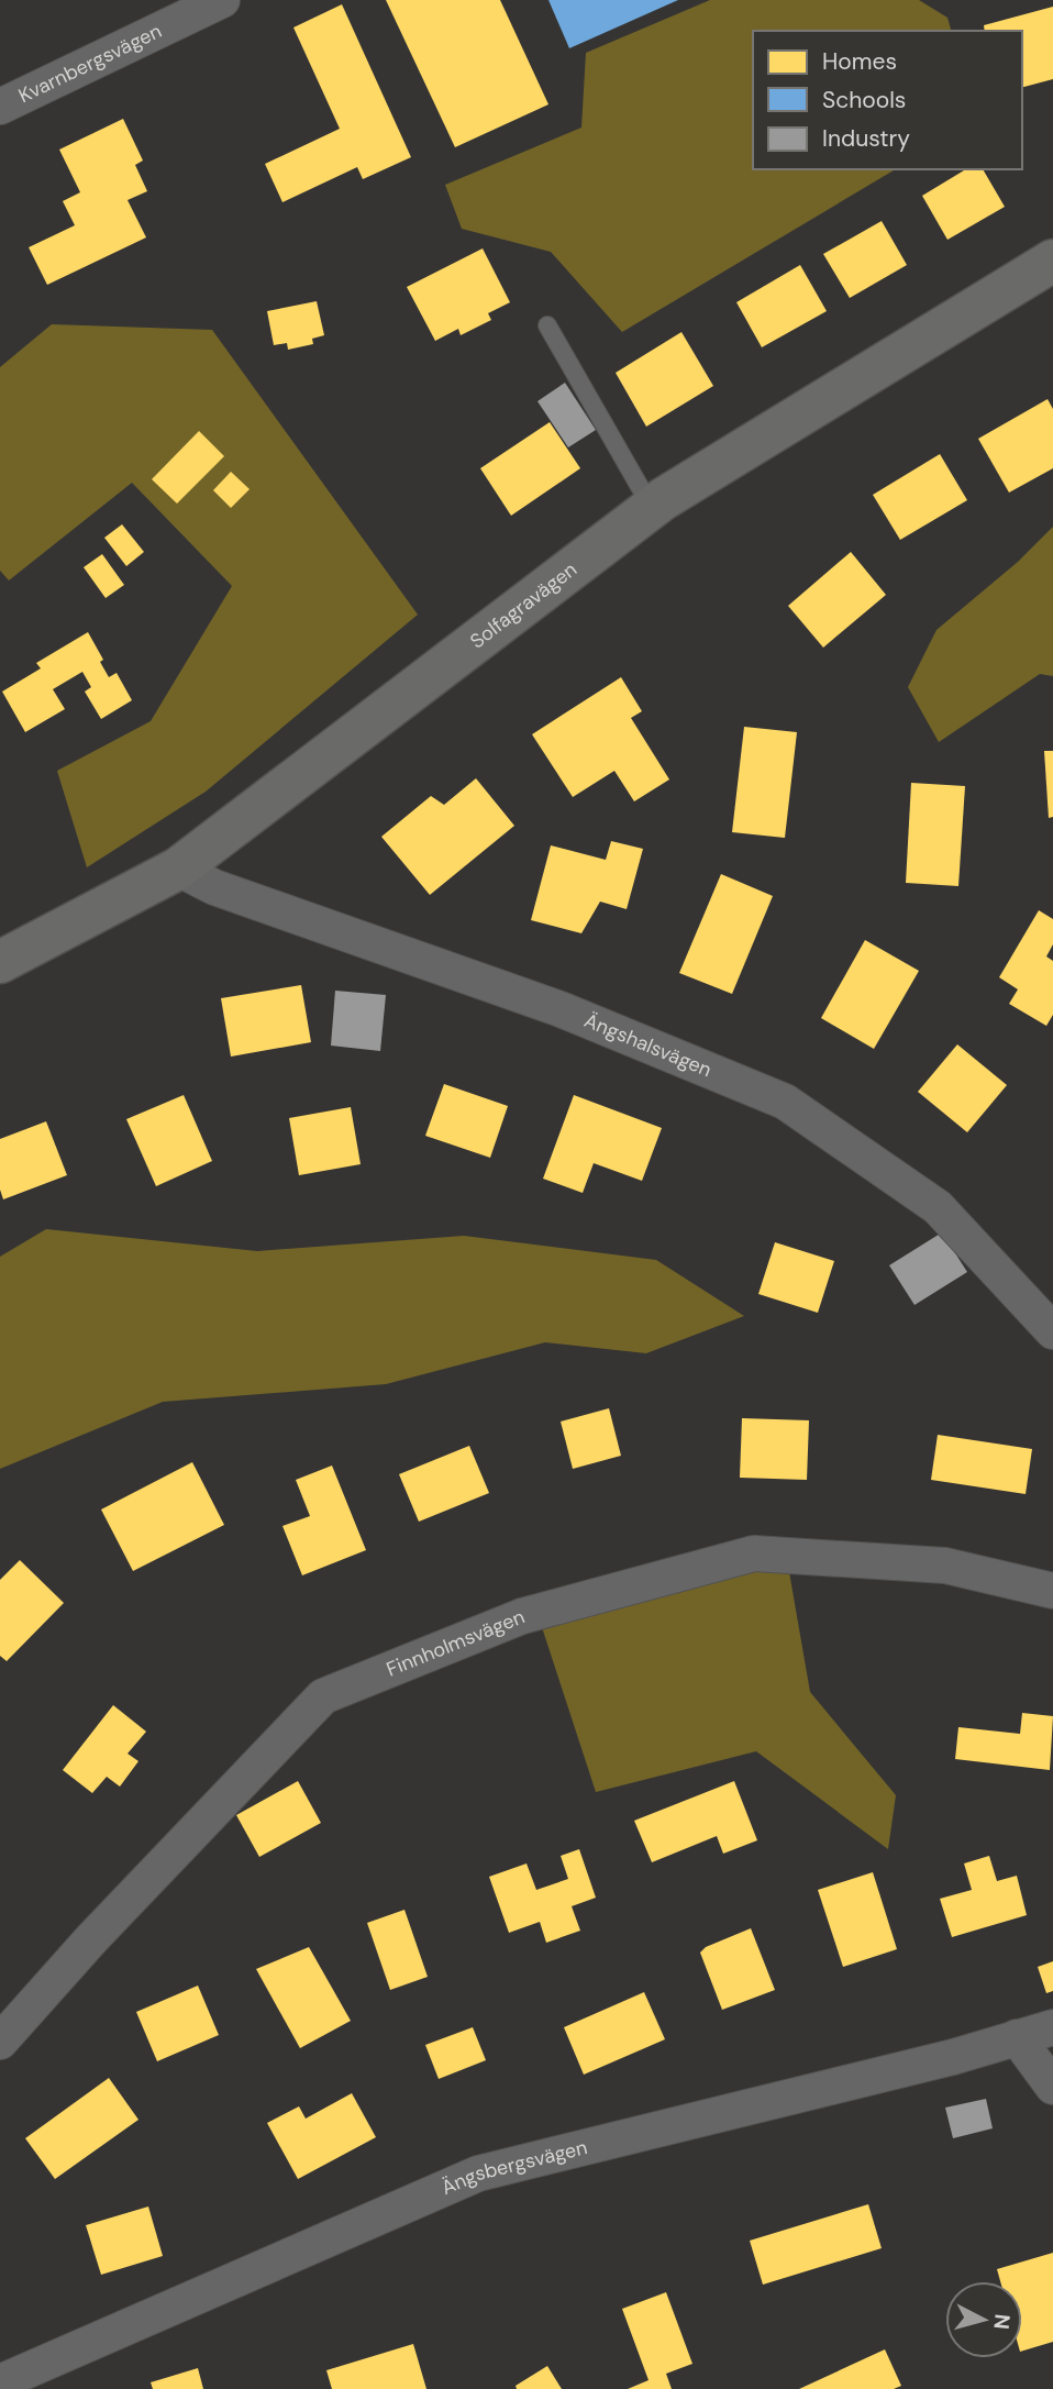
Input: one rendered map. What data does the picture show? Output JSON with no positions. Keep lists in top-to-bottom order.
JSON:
{
  "streets": {
    "street": [
      "Kvarnbergsvägen",
      "Solfagravägen",
      "Ängshalsvägen",
      "Finnholmsvägen",
      "Ängsbergsvägen"
    ]
  },
  "crossings": [
    ["Solfagravägen", "Ängshalsvägen"]
  ],
  "legend": ["Homes", "Schools", "Industry"],
  "north": "right"
}
